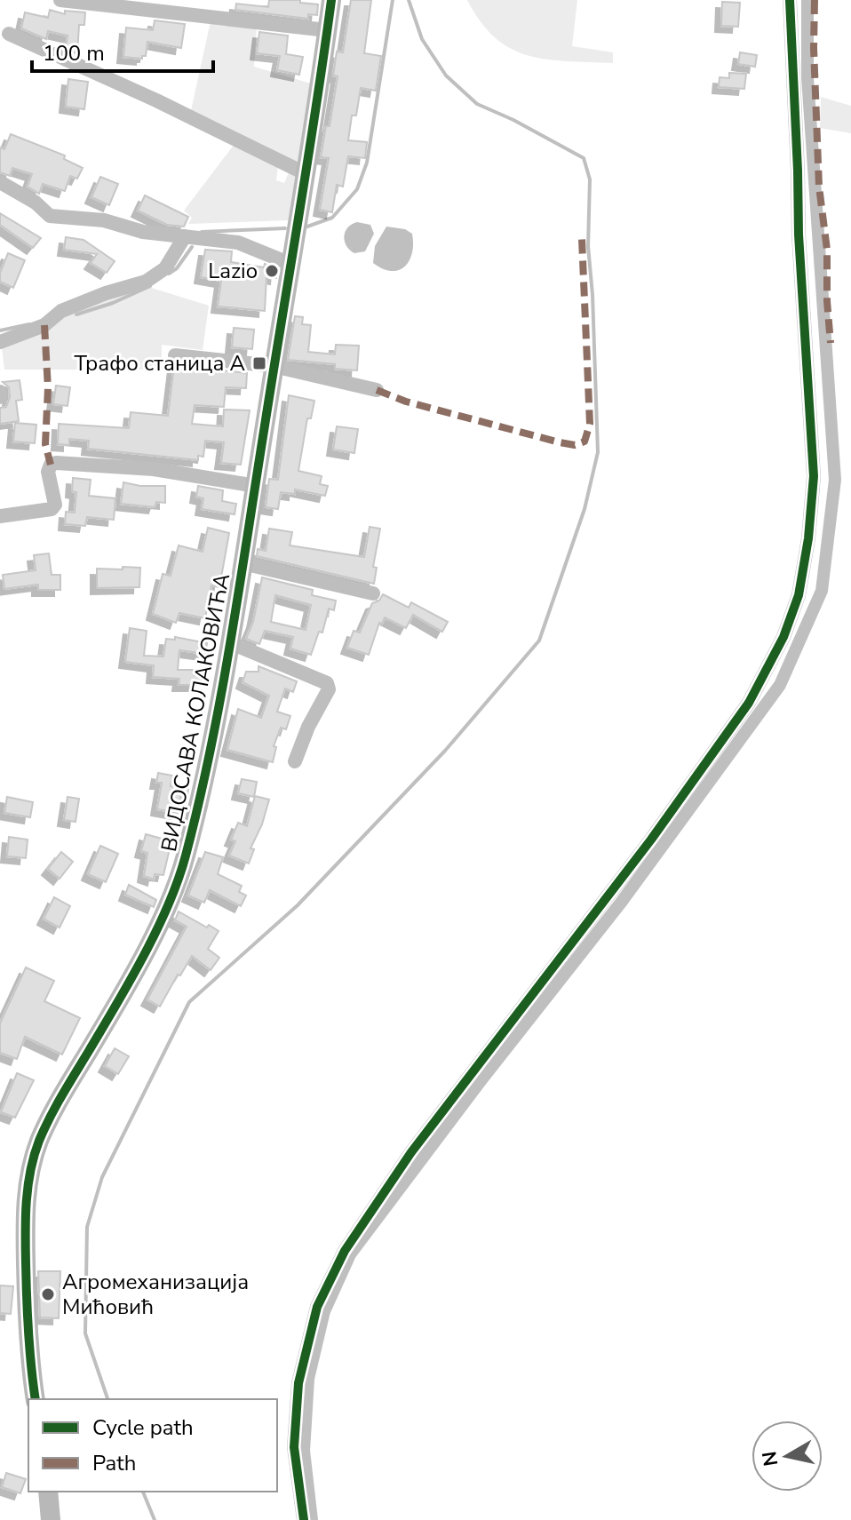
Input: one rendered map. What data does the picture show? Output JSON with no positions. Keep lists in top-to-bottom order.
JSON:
{
  "streets": {
    "street": ["ВИДОСАВА КОЛАКОВИЋА"]
  },
  "places": {
    "other": ["Lazio", "Агромеханизација Мићовић"],
    "transit": ["Трафо станица А"]
  },
  "legend": ["Cycle path", "Path"],
  "scale_bar": "100 m",
  "north": "left"
}
